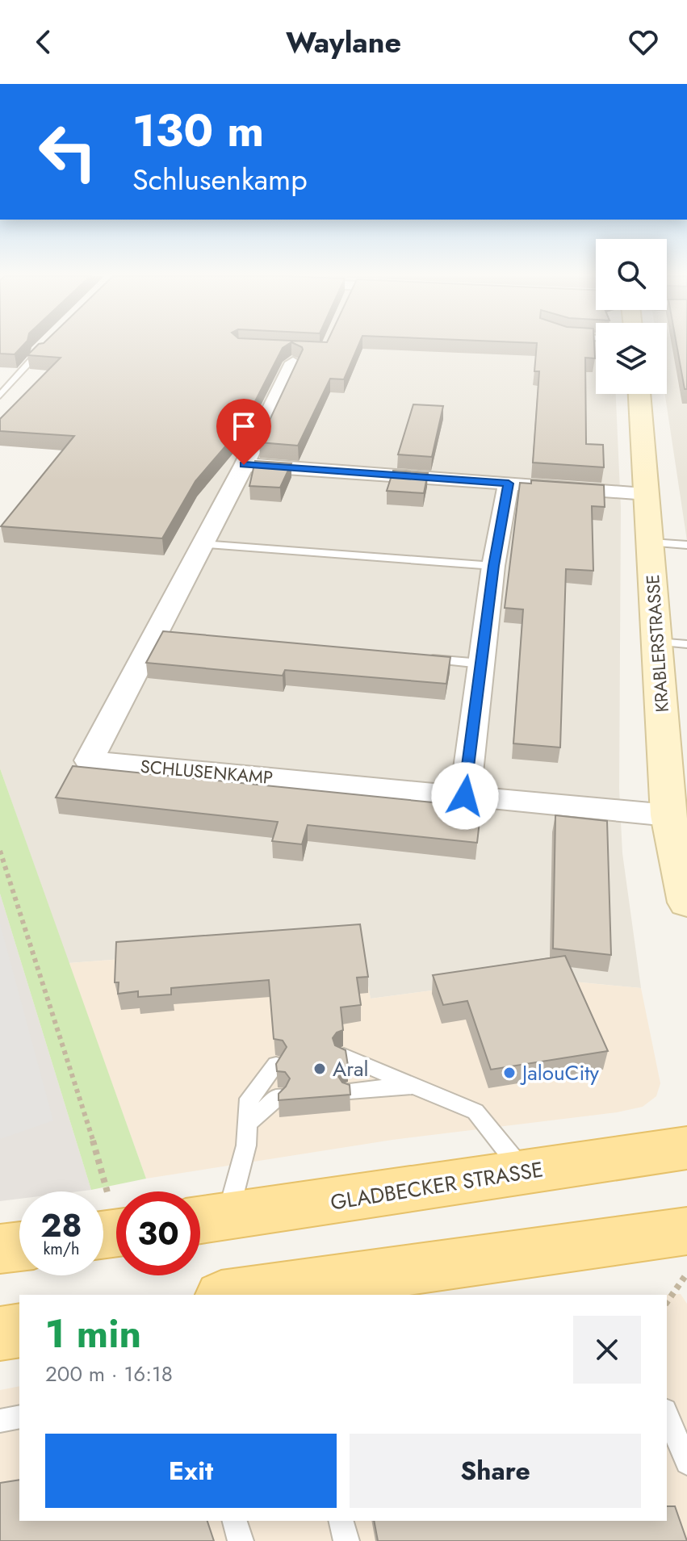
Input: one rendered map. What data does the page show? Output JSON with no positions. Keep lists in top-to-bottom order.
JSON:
{
  "streets": {
    "main road": ["GLADBECKER STRASSE"],
    "street": ["KRABLERSTRASSE", "SCHLUSENKAMP"]
  },
  "crossings": [
    ["KRABLERSTRASSE", "SCHLUSENKAMP"]
  ],
  "places": ["Aral", "JalouCity"],
  "page": {
    "header": "Waylane",
    "turn": ["130 m", "Schlusenkamp"],
    "speed": "28 km/h",
    "limit": "30",
    "heading": ["1 min", "200 m · 16:18"],
    "buttons": ["Exit", "Share"]
  }
}
